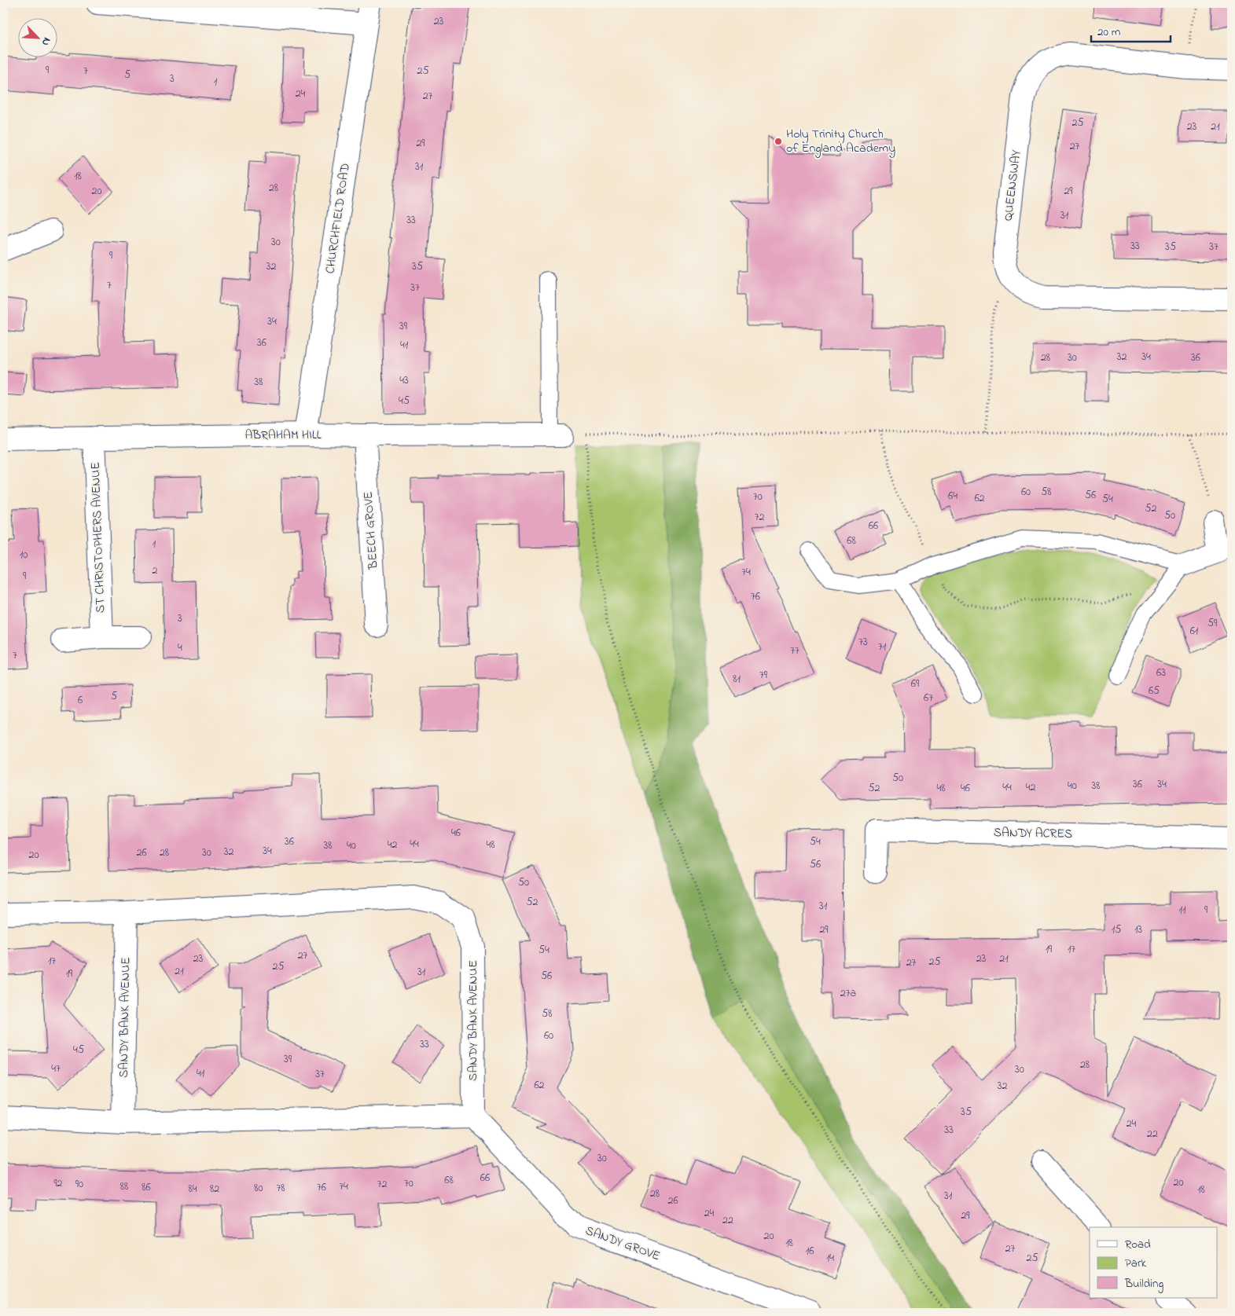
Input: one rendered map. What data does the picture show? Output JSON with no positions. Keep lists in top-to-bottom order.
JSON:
{
  "streets": {
    "street": [
      "QUEENSWAY",
      "CHURCHFIELD ROAD",
      "ABRAHAM HILL",
      "BEECH GROVE",
      "ST CHRISTOPHERS AVENUE",
      "SANDY ACRES",
      "SANDY BANK AVENUE",
      "SANDY GROVE"
    ]
  },
  "crossings": [
    ["CHURCHFIELD ROAD", "ABRAHAM HILL"],
    ["ABRAHAM HILL", "BEECH GROVE"],
    ["ABRAHAM HILL", "ST CHRISTOPHERS AVENUE"],
    ["SANDY BANK AVENUE", "SANDY GROVE"]
  ],
  "places": ["Holy Trinity Church of England Academy"],
  "house_numbers": [
    "23",
    "9",
    "7",
    "25",
    "5",
    "3",
    "1",
    "24",
    "27",
    "25",
    "23",
    "21",
    "29",
    "27",
    "31",
    "18",
    "28",
    "20",
    "29",
    "31",
    "33",
    "30",
    "33",
    "35",
    "37",
    "9",
    "32",
    "35",
    "7",
    "37",
    "34",
    "39",
    "36",
    "41",
    "32",
    "34",
    "28",
    "30",
    "36",
    "43",
    "38",
    "45",
    "60",
    "58",
    "56",
    "64",
    "70",
    "62",
    "54",
    "52",
    "50",
    "72",
    "66",
    "68",
    "1",
    "10",
    "2",
    "74",
    "9",
    "76",
    "3",
    "59",
    "61",
    "73",
    "71",
    "4",
    "77",
    "7",
    "63",
    "79",
    "81",
    "69",
    "65",
    "5",
    "67",
    "6",
    "50",
    "36",
    "34",
    "40",
    "38",
    "44",
    "42",
    "52",
    "48",
    "46",
    "46",
    "36",
    "54",
    "44",
    "42",
    "48",
    "38",
    "40",
    "34",
    "32",
    "26",
    "28",
    "30",
    "20",
    "56",
    "50",
    "52",
    "31",
    "11",
    "9",
    "29",
    "15",
    "13",
    "19",
    "17",
    "54",
    "27",
    "23",
    "23",
    "21",
    "17",
    "25",
    "27",
    "25",
    "21",
    "31",
    "19",
    "56",
    "27a",
    "58",
    "60",
    "33",
    "45",
    "39",
    "28",
    "47",
    "30",
    "41",
    "37",
    "62",
    "32",
    "35",
    "24",
    "33",
    "22",
    "30",
    "66",
    "68",
    "20",
    "92",
    "70",
    "90",
    "72",
    "88",
    "74",
    "86",
    "76",
    "80",
    "78",
    "84",
    "82",
    "18",
    "28",
    "31",
    "26",
    "24",
    "29",
    "22",
    "20",
    "18",
    "27",
    "16",
    "14",
    "25"
  ],
  "legend": ["Road", "Park", "Building"],
  "scale_bar": "20 m",
  "north": "bottom right"
}
